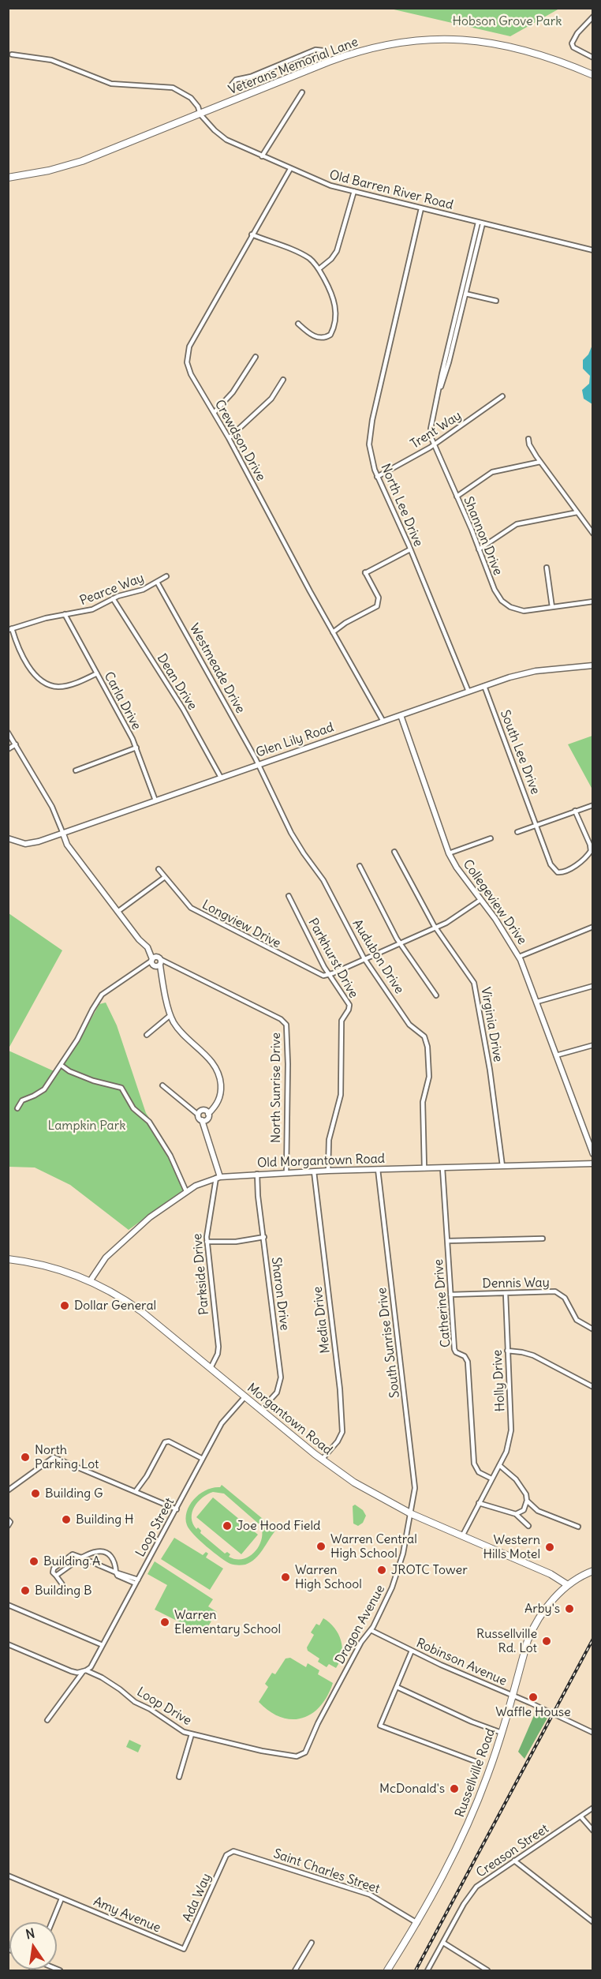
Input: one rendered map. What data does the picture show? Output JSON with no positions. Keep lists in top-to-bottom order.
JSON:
{
  "streets": {
    "main road": ["Veterans Memorial Lane", "Morgantown Road", "Russellville Road"],
    "street": [
      "Old Barren River Road",
      "Trent Way",
      "Crewdson Drive",
      "North Lee Drive",
      "Shannon Drive",
      "Pearce Way",
      "Westmeade Drive",
      "Dean Drive",
      "Carla Drive",
      "Glen Lily Road",
      "South Lee Drive",
      "Collegeview Drive",
      "Longview Drive",
      "Audubon Drive",
      "Parkhurst Drive",
      "Virginia Drive",
      "North Sunrise Drive",
      "Old Morgantown Road",
      "Parkside Drive",
      "Dennis Way",
      "Sharon Drive",
      "Catherine Drive",
      "Media Drive",
      "South Sunrise Drive",
      "Holly Drive",
      "Loop Street",
      "Dragon Avenue",
      "Robinson Avenue",
      "Loop Drive",
      "Creason Street",
      "Saint Charles Street",
      "Ada Way",
      "Amy Avenue"
    ]
  },
  "crossings": [
    ["Veterans Memorial Lane", "Old Barren River Road"],
    ["Old Barren River Road", "Crewdson Drive"],
    ["Old Barren River Road", "North Lee Drive"],
    ["Old Barren River Road", "Shannon Drive"],
    ["Trent Way", "North Lee Drive"],
    ["Trent Way", "Shannon Drive"],
    ["Crewdson Drive", "Glen Lily Road"],
    ["North Lee Drive", "Glen Lily Road"],
    ["Pearce Way", "Westmeade Drive"],
    ["Pearce Way", "Dean Drive"],
    ["Pearce Way", "Carla Drive"],
    ["Westmeade Drive", "Glen Lily Road"],
    ["Westmeade Drive", "Audubon Drive"],
    ["Dean Drive", "Glen Lily Road"],
    ["Carla Drive", "Glen Lily Road"],
    ["Glen Lily Road", "South Lee Drive"],
    ["Glen Lily Road", "Collegeview Drive"],
    ["Glen Lily Road", "Audubon Drive"],
    ["Longview Drive", "Parkhurst Drive"],
    ["Audubon Drive", "Old Morgantown Road"],
    ["Parkhurst Drive", "Old Morgantown Road"],
    ["Virginia Drive", "Old Morgantown Road"],
    ["North Sunrise Drive", "Old Morgantown Road"],
    ["Old Morgantown Road", "Parkside Drive"],
    ["Old Morgantown Road", "Sharon Drive"],
    ["Old Morgantown Road", "Catherine Drive"],
    ["Old Morgantown Road", "Media Drive"],
    ["Old Morgantown Road", "South Sunrise Drive"],
    ["Old Morgantown Road", "Morgantown Road"],
    ["Parkside Drive", "Morgantown Road"],
    ["Dennis Way", "Catherine Drive"],
    ["Dennis Way", "Holly Drive"],
    ["Sharon Drive", "Morgantown Road"],
    ["Catherine Drive", "Holly Drive"],
    ["Media Drive", "Morgantown Road"],
    ["South Sunrise Drive", "Morgantown Road"],
    ["South Sunrise Drive", "Dragon Avenue"],
    ["Holly Drive", "Morgantown Road"],
    ["Morgantown Road", "Loop Street"],
    ["Morgantown Road", "Dragon Avenue"],
    ["Morgantown Road", "Russellville Road"],
    ["Loop Street", "Loop Drive"],
    ["Dragon Avenue", "Robinson Avenue"],
    ["Dragon Avenue", "Loop Drive"],
    ["Robinson Avenue", "Russellville Road"],
    ["Russellville Road", "Saint Charles Street"],
    ["Saint Charles Street", "Ada Way"],
    ["Ada Way", "Amy Avenue"]
  ],
  "parks": ["Hobson Grove Park", "Lampkin Park"],
  "places": [
    "Dollar General",
    "North Parking Lot",
    "Building G",
    "Building H",
    "Joe Hood Field",
    "Warren Central High School",
    "Western Hills Motel",
    "Building A",
    "JROTC Tower",
    "Warren High School",
    "Building B",
    "Arby's",
    "Warren Elementary School",
    "Russellville Rd. Lot",
    "Waffle House",
    "McDonald's"
  ],
  "north": "top"
}
